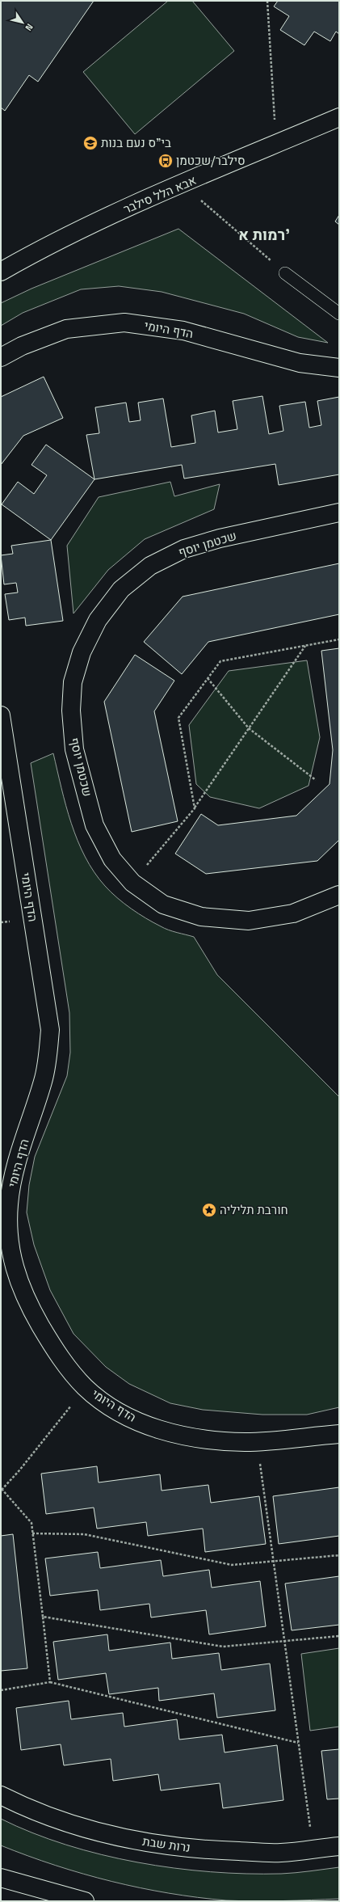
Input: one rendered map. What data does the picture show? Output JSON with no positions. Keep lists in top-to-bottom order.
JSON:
{
  "streets": {
    "street": [
      "אבא הלל סילבר",
      "הדף היומי",
      "שכטמן יוסף",
      "נרות שבת"
    ]
  },
  "districts": ["רמות א'"],
  "places": {
    "school or university": ["בי\"ס נעם בנות"],
    "bus stop": ["סילבר/שכטמן"],
    "place": ["חורבת תליליה"]
  },
  "north": "bottom right"
}
